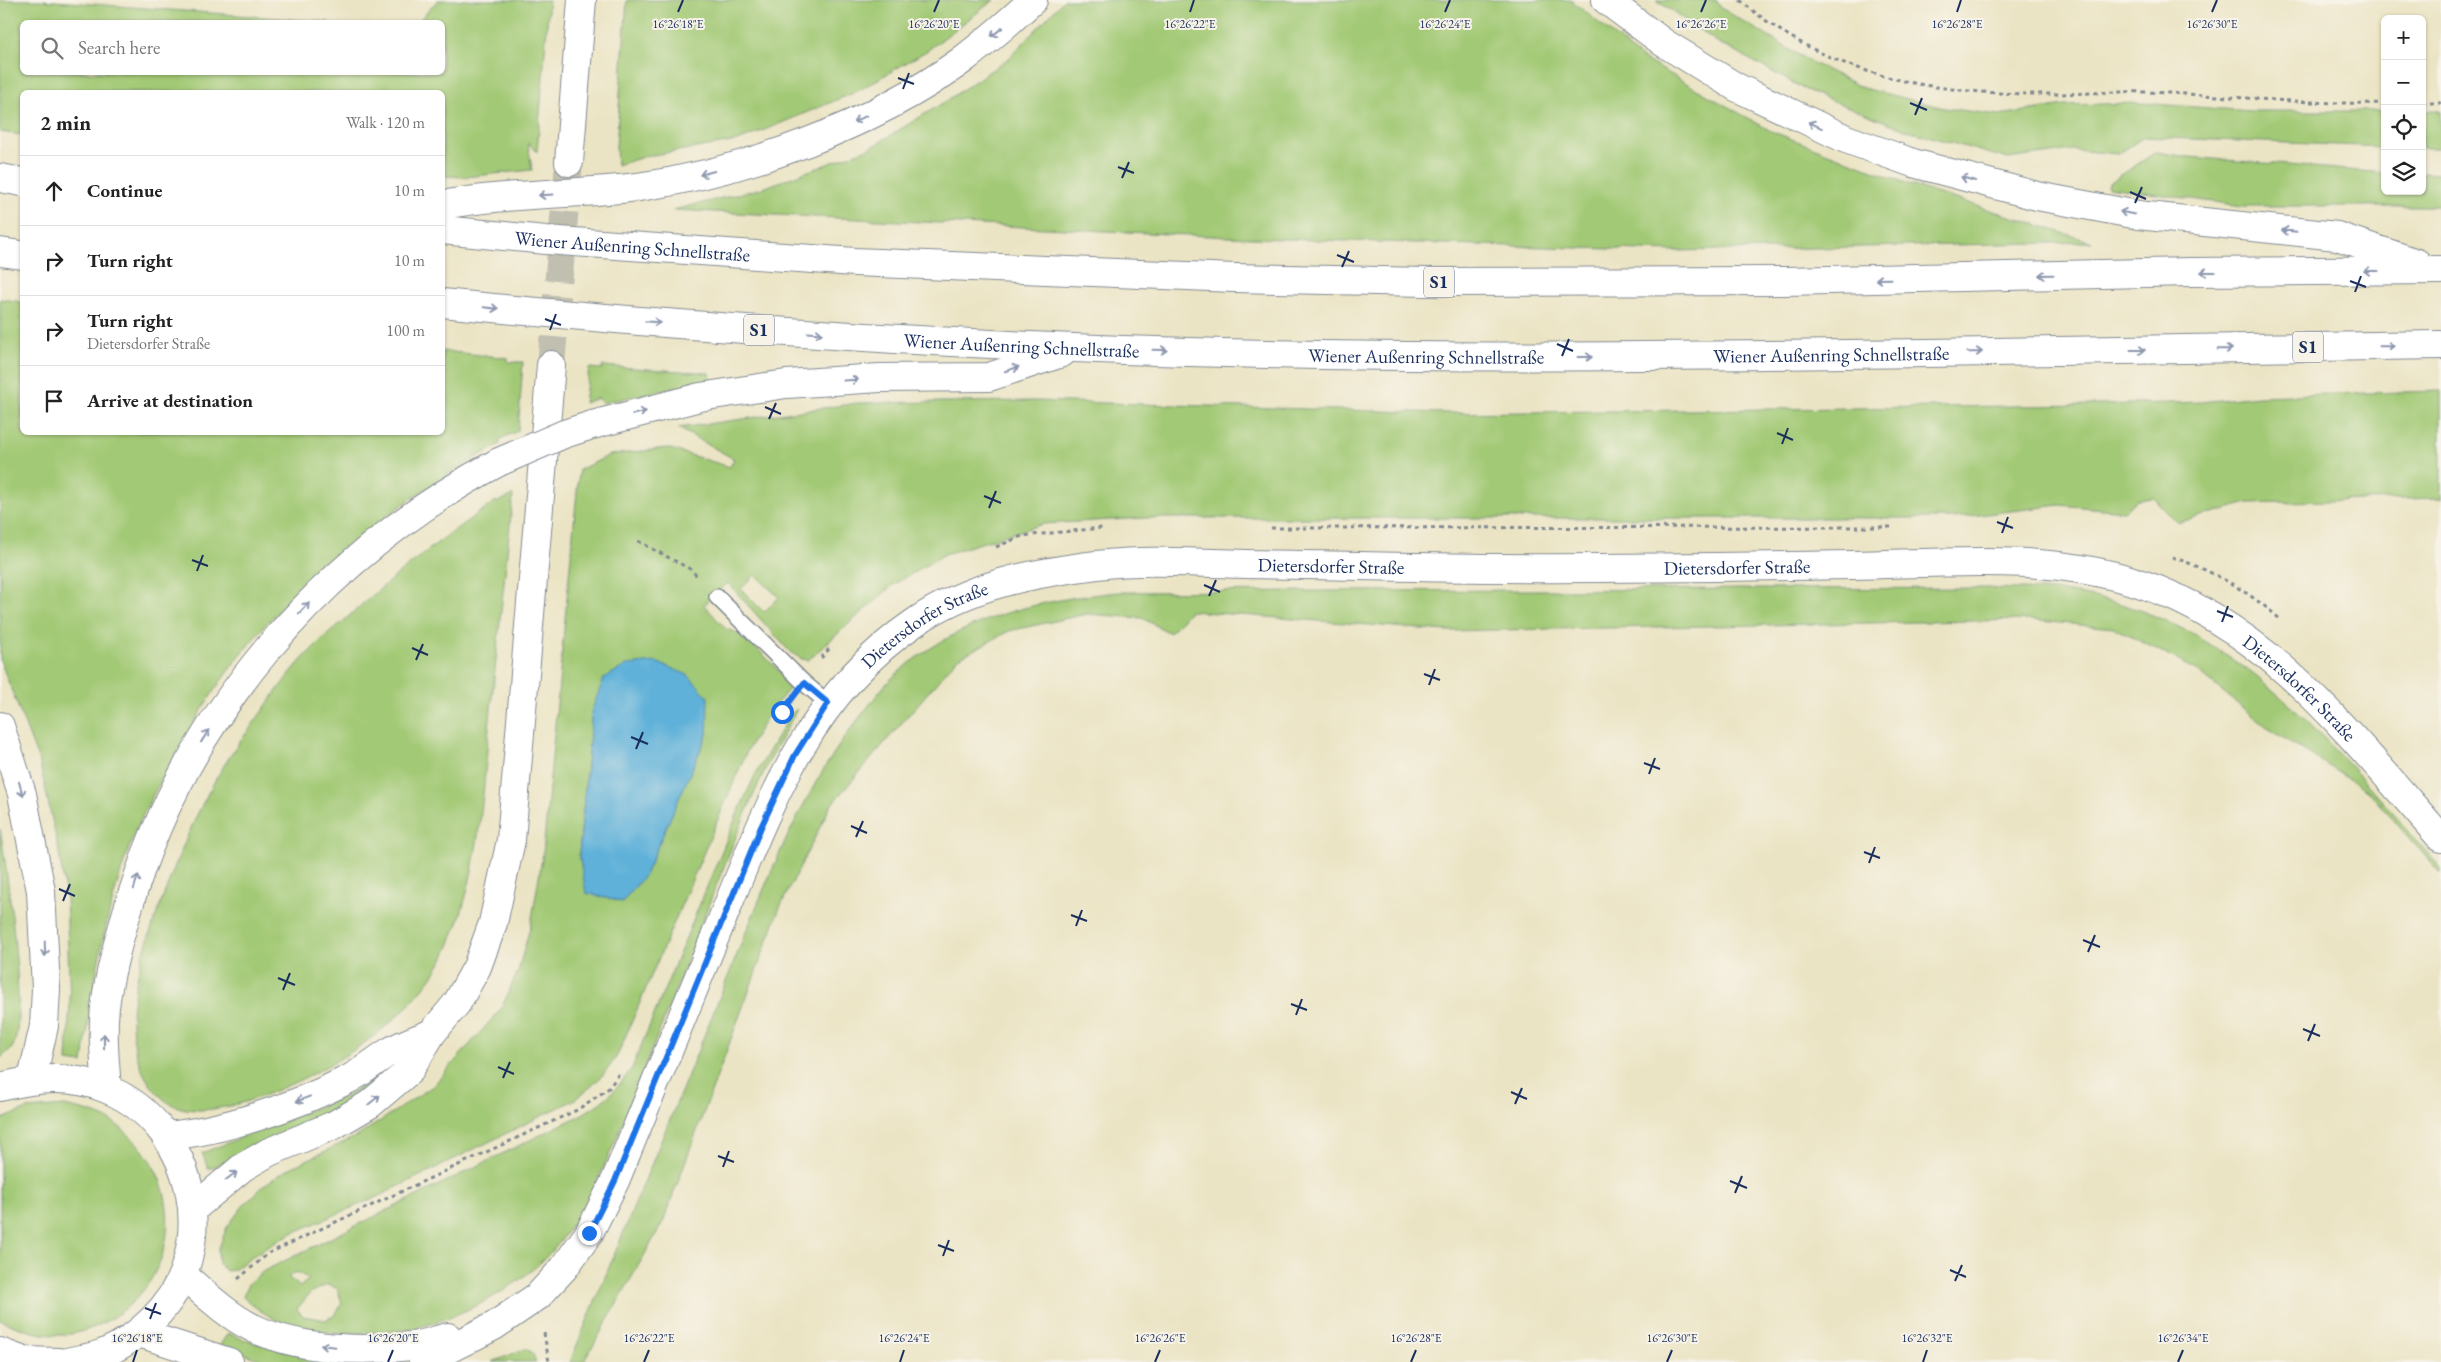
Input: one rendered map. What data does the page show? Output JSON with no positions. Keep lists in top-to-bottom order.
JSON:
{
  "streets": {
    "main road": ["Wiener Außenring Schnellstraße", "S1", "Dietersdorfer Straße"]
  },
  "page": {
    "map_buttons": ["+", "−"],
    "search": "Search here",
    "heading": ["2 min", "Walk · 120 m"],
    "list": [
      ["Continue", "10 m"],
      ["Turn right", "10 m"],
      ["Turn right", "Dietersdorfer Straße", "100 m"],
      "Arrive at destination"
    ]
  },
  "coordinates": [
    "16°26'18\"E",
    "16°26'20\"E",
    "16°26'22\"E",
    "16°26'24\"E",
    "16°26'26\"E",
    "16°26'28\"E",
    "16°26'30\"E",
    "16°26'32\"E",
    "16°26'34\"E"
  ]
}
